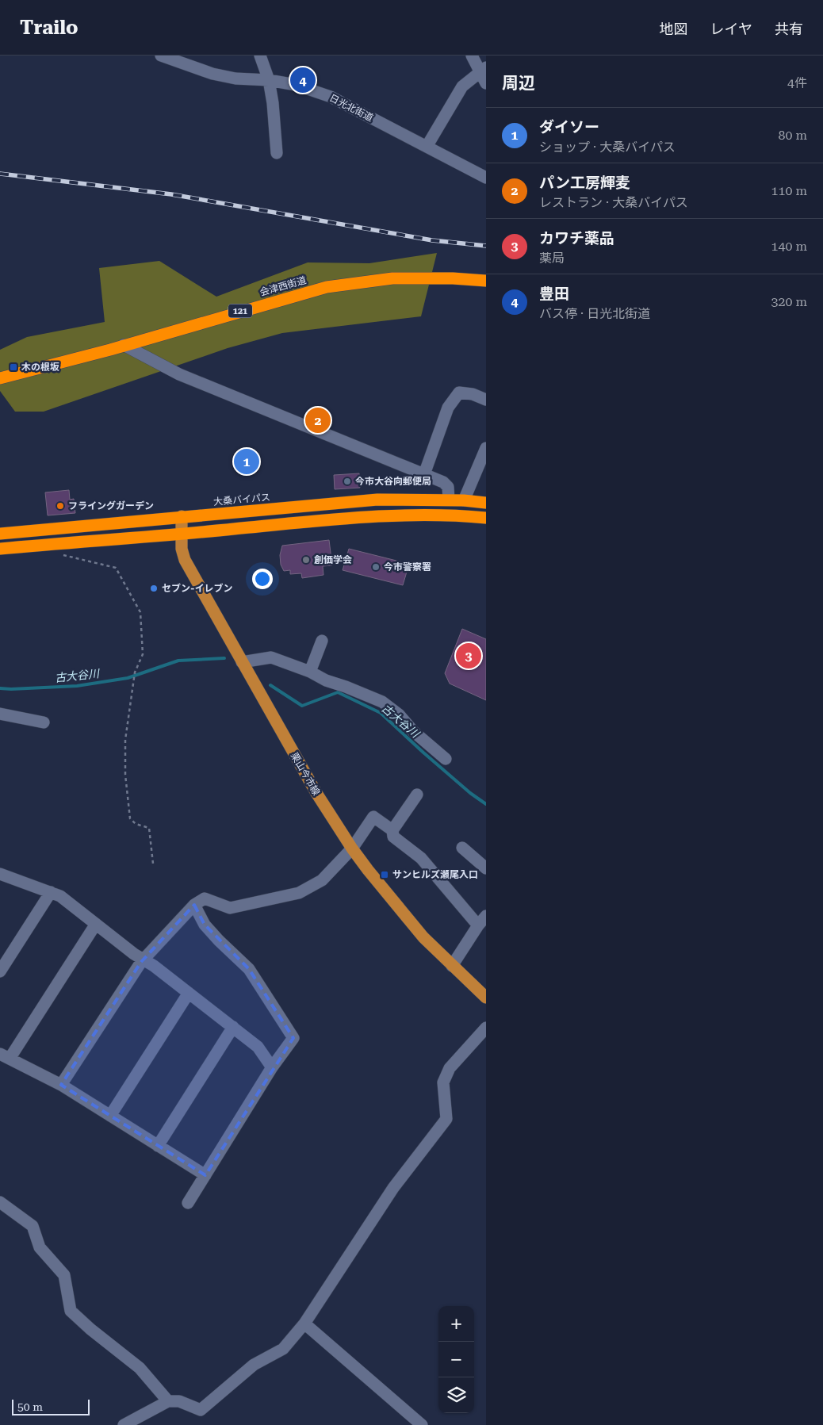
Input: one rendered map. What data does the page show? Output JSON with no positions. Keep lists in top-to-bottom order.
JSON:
{
  "streets": {
    "highway": ["会津西街道", "121", "大桑バイパス"],
    "main road": ["栗山今市線"],
    "street": ["日光北街道"]
  },
  "crossings": [
    ["大桑バイパス", "栗山今市線"]
  ],
  "water": ["古大谷川"],
  "places": {
    "transit": ["木の根坂", "サンヒルズ瀬尾入口"],
    "other": [
      "今市大谷向郵便局",
      "フライングガーデン",
      "創価学会",
      "今市警察署",
      "セブン-イレブン"
    ]
  },
  "scale_bar": "50 m",
  "page": {
    "header": "Trailo",
    "nav": ["地図", "レイヤ", "共有"],
    "heading": ["周辺", "4件"],
    "pins": [
      "4",
      "2",
      "1",
      "3"
    ],
    "list": [
      {
        "mark": "1",
        "name": "ダイソー",
        "note": "ショップ · 大桑バイパス",
        "value": "80 m"
      },
      {
        "mark": "2",
        "name": "パン工房輝麦",
        "note": "レストラン · 大桑バイパス",
        "value": "110 m"
      },
      {
        "mark": "3",
        "name": "カワチ薬品",
        "note": "薬局",
        "value": "140 m"
      },
      {
        "mark": "4",
        "name": "豊田",
        "note": "バス停 · 日光北街道",
        "value": "320 m"
      }
    ],
    "map_buttons": ["+", "−"],
    "scale": "50 m"
  }
}
